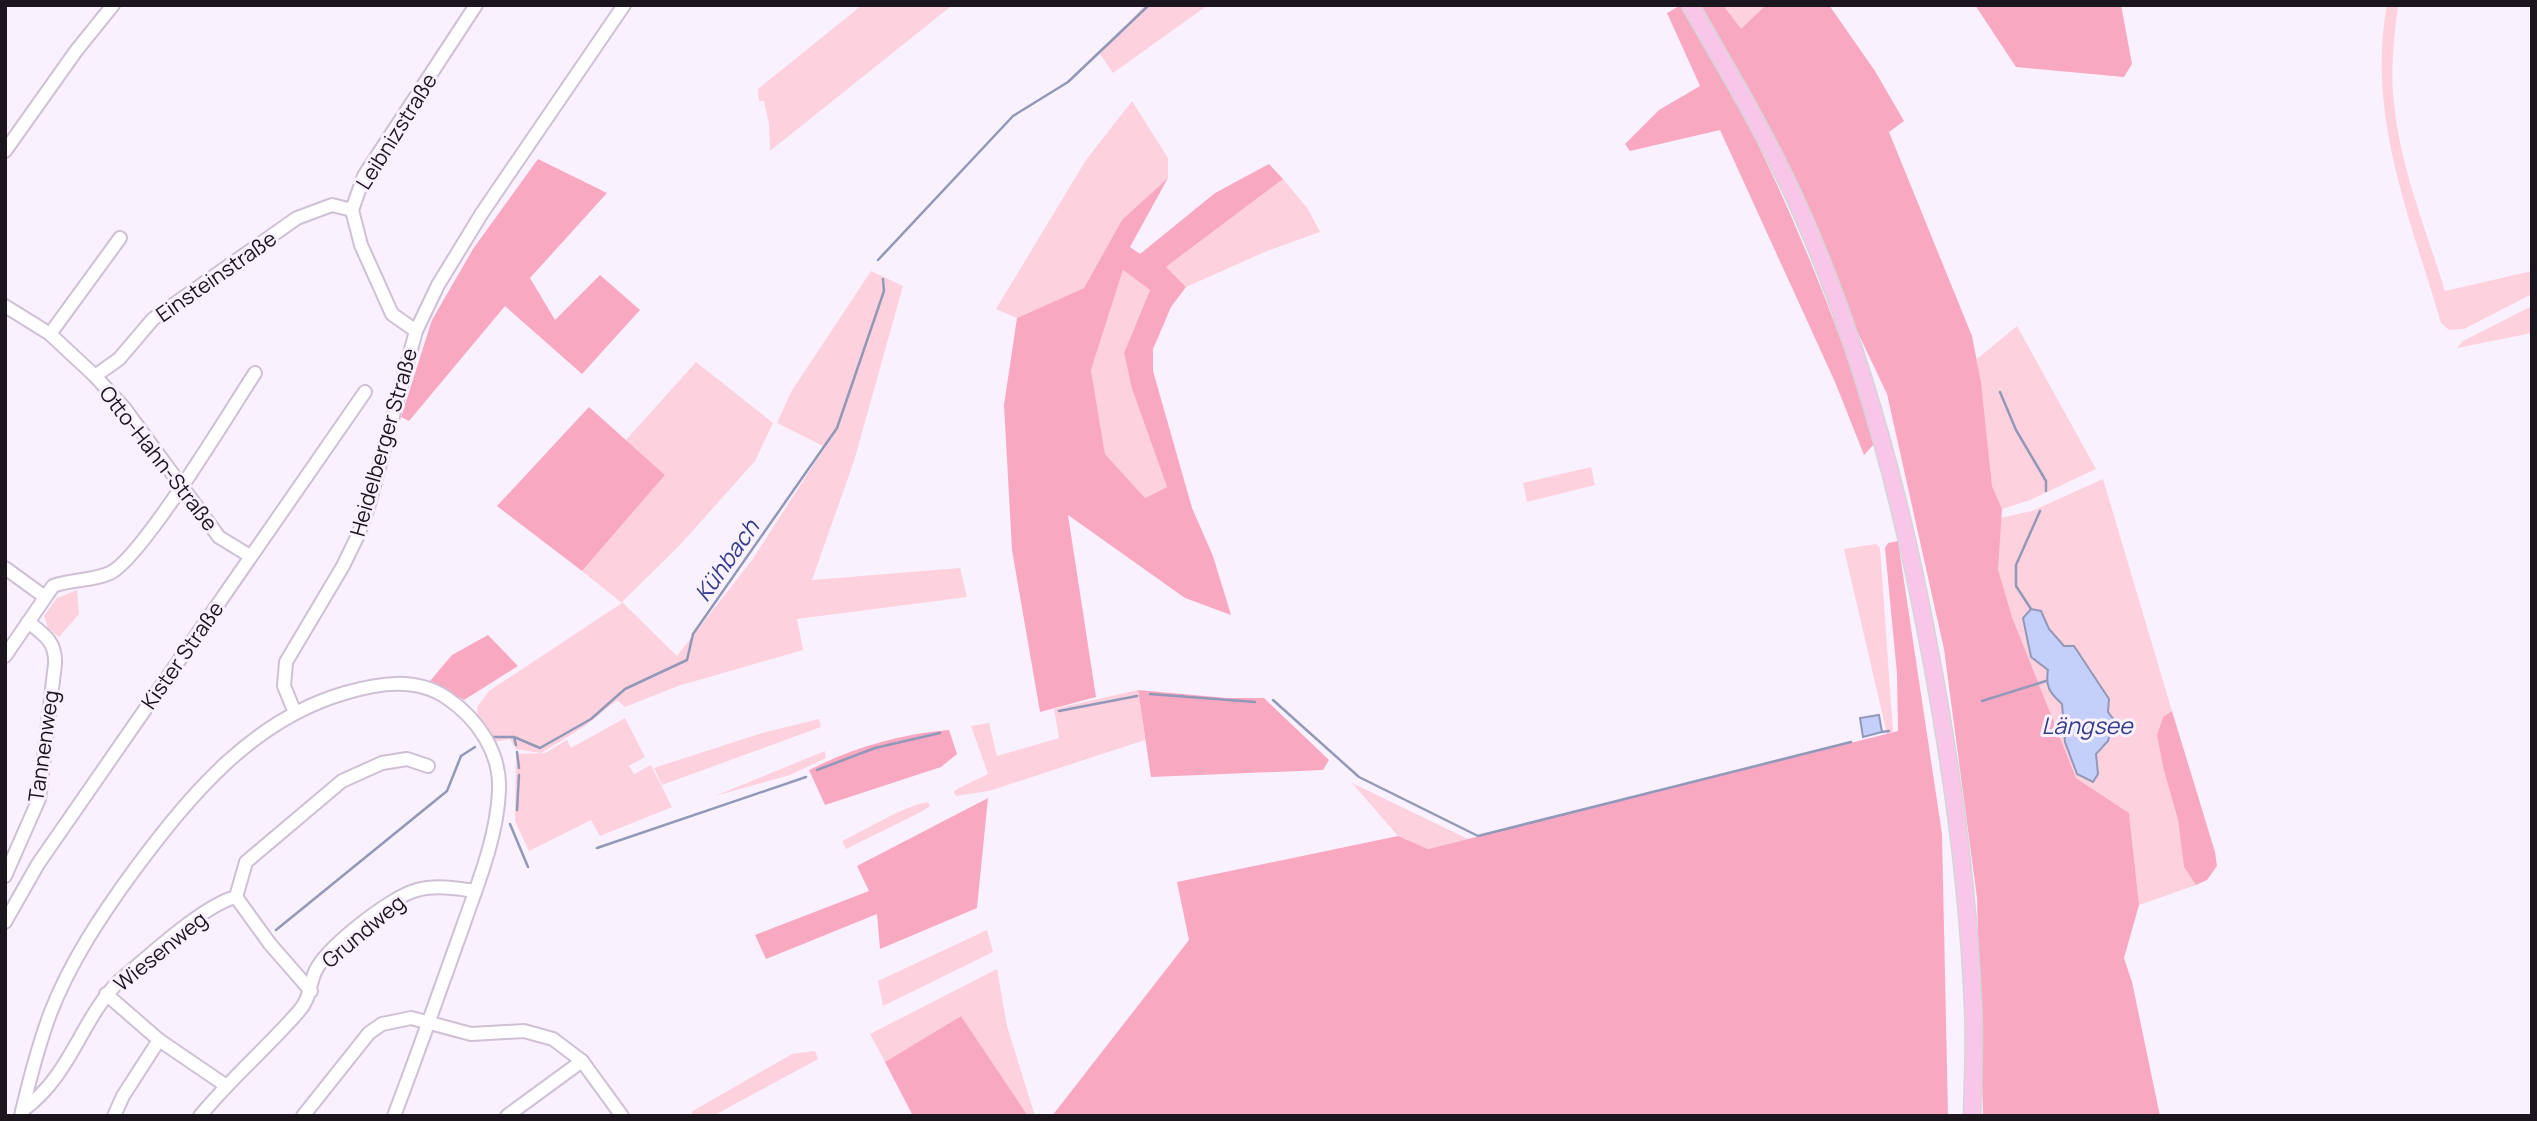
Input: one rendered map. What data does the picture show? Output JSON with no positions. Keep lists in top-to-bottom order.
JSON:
{
  "streets": {
    "street": [
      "Leibnizstraße",
      "Einsteinstraße",
      "Heidelberger Straße",
      "Otto-Hahn-Straße",
      "Kister Straße",
      "Tannenweg",
      "Grundweg",
      "Wiesenweg"
    ]
  },
  "crossings": [
    ["Leibnizstraße", "Einsteinstraße"],
    ["Leibnizstraße", "Heidelberger Straße"],
    ["Einsteinstraße", "Otto-Hahn-Straße"],
    ["Otto-Hahn-Straße", "Kister Straße"]
  ],
  "water": ["Kühbach", "Längsee"]
}
